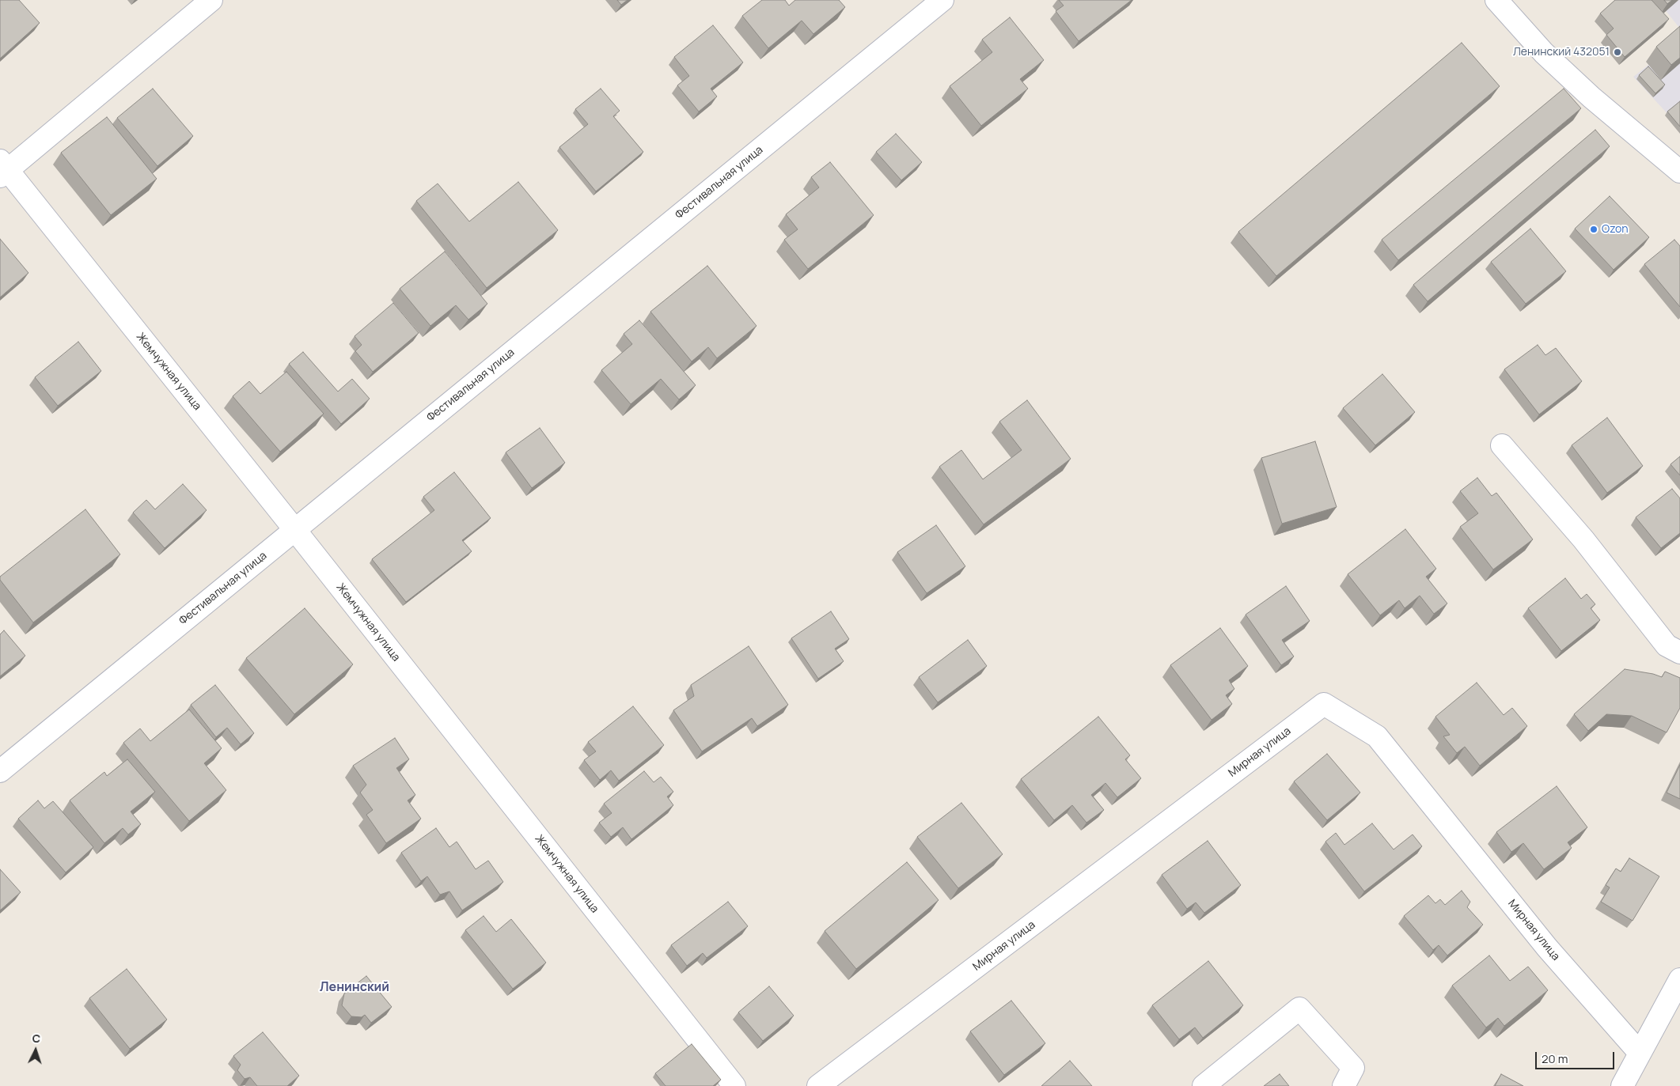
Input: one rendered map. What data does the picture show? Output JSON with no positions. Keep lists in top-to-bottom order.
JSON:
{
  "streets": {
    "street": ["Фестивальная улица", "Жемчужная улица", "Мирная улица"]
  },
  "crossings": [
    ["Фестивальная улица", "Жемчужная улица"]
  ],
  "districts": ["Ленинский"],
  "places": ["Ленинский 432051", "Ozon"],
  "scale_bar": "20 m",
  "north": "top"
}
